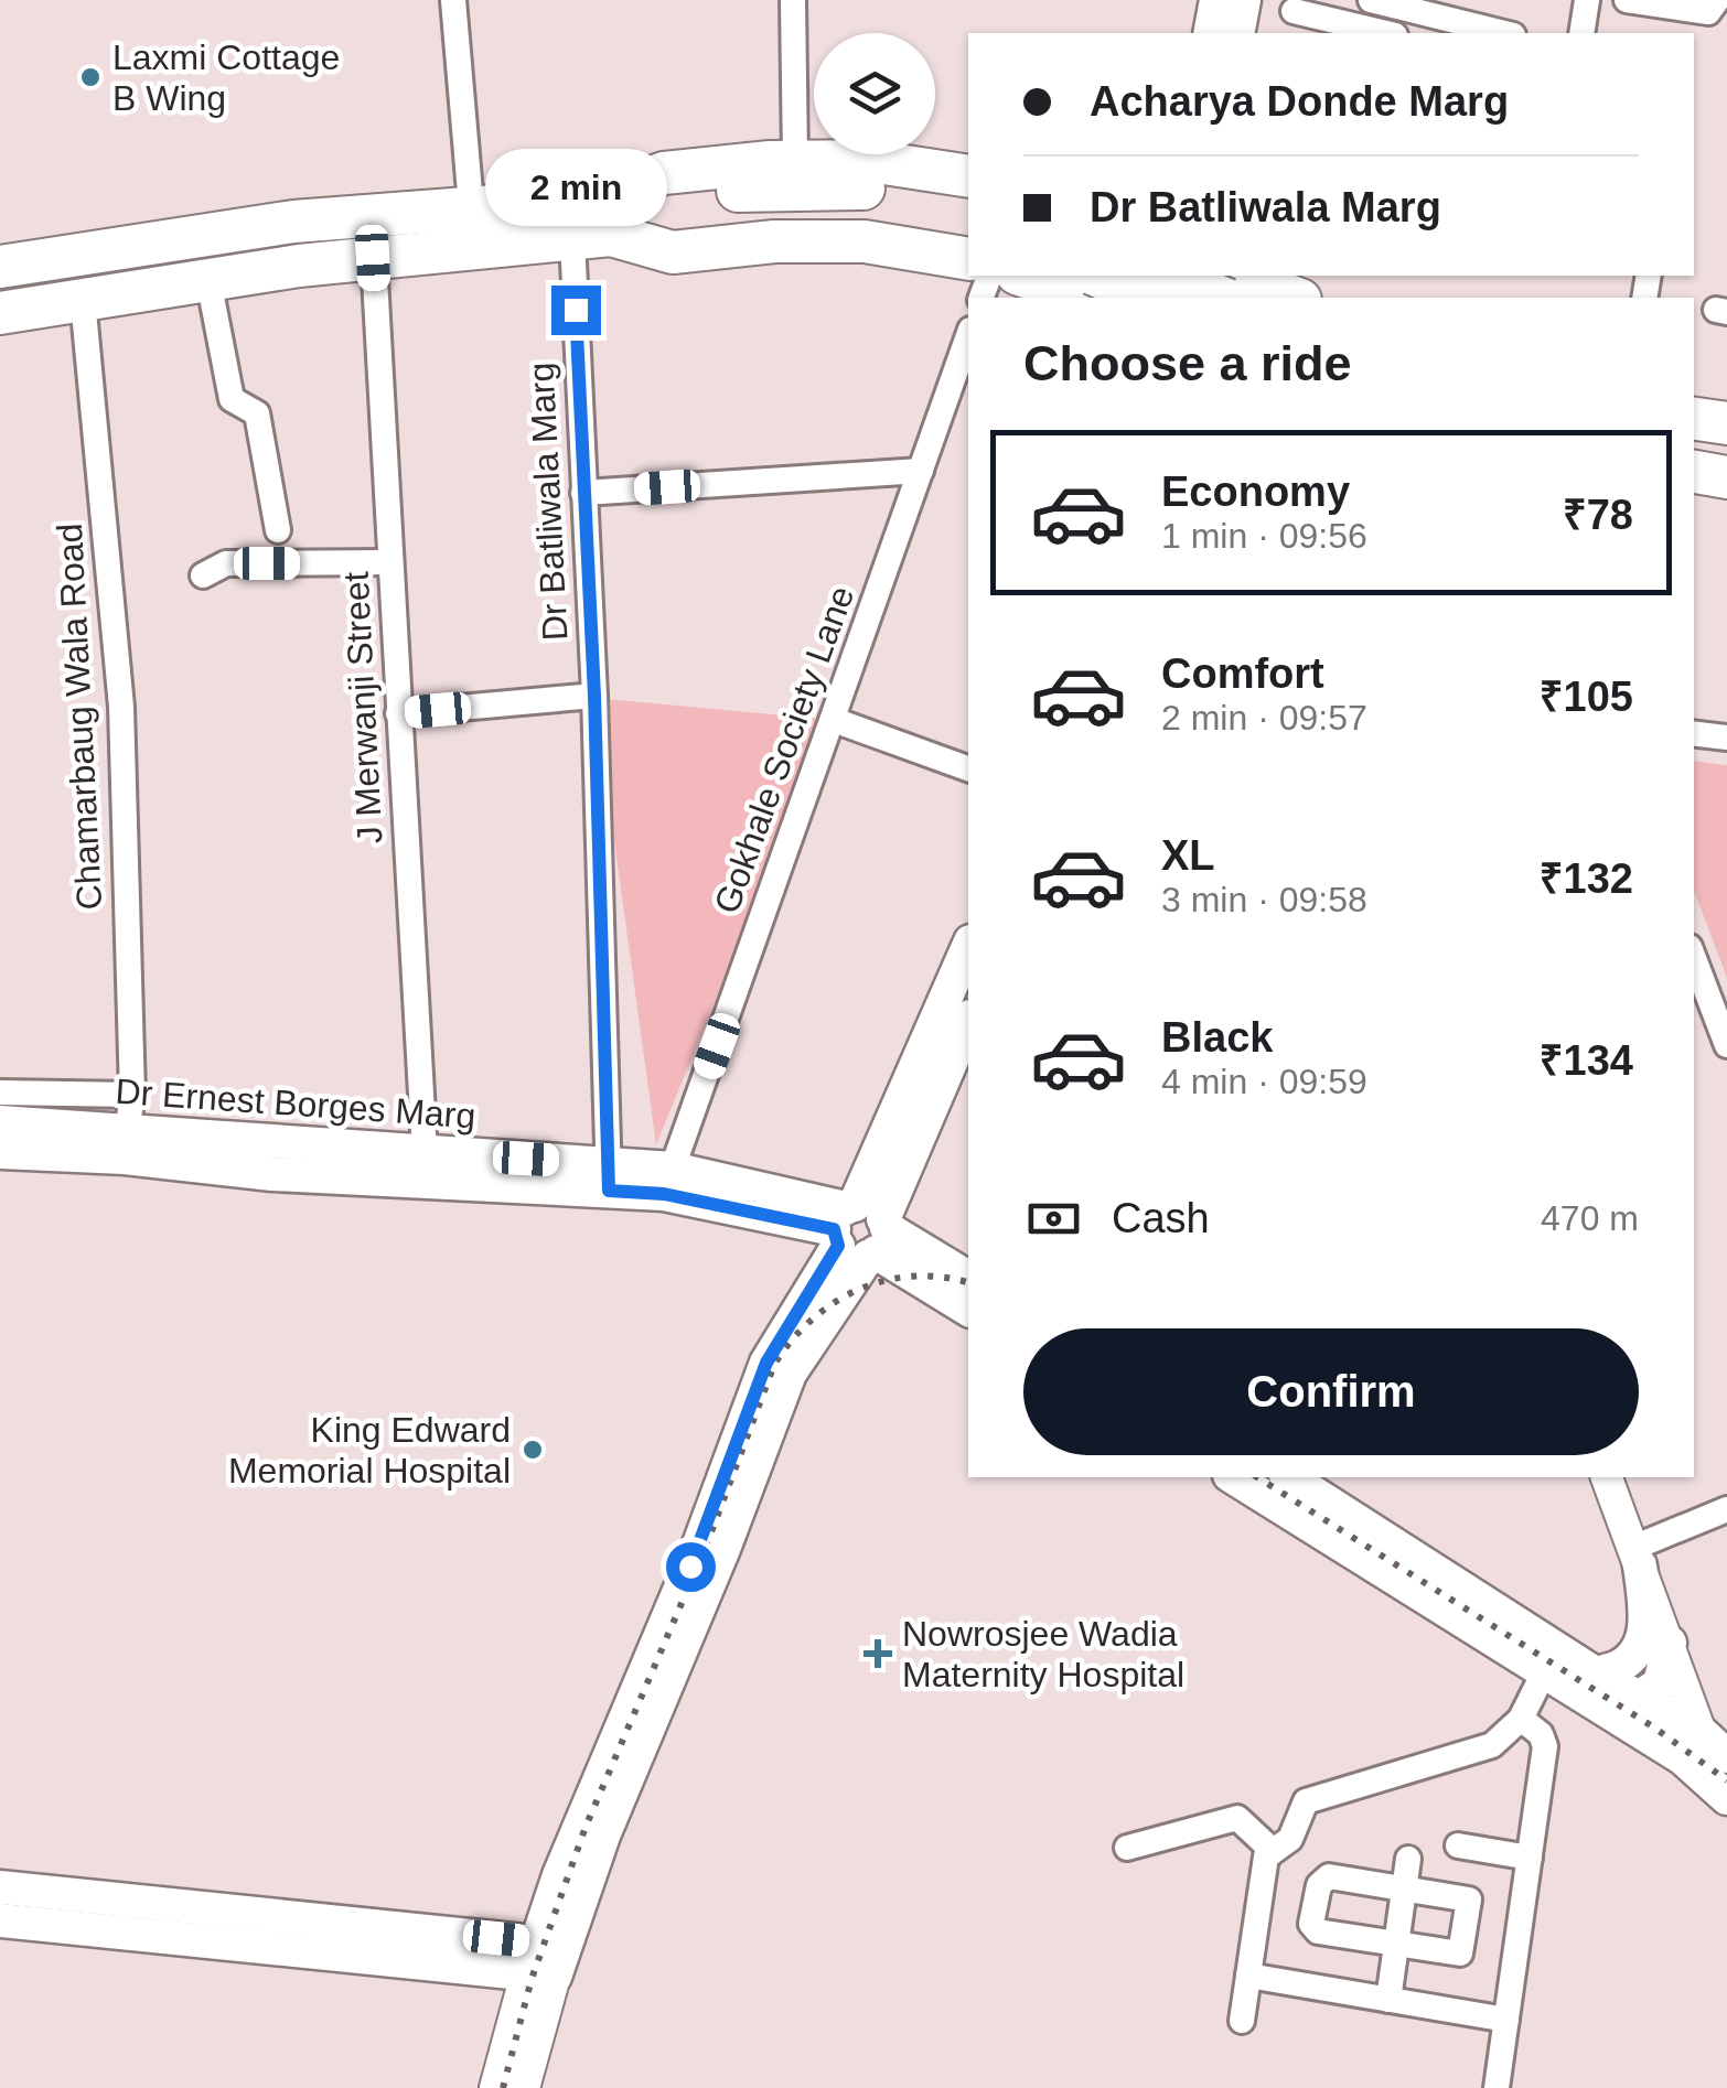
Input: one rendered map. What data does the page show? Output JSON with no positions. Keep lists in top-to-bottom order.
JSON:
{
  "streets": {
    "main road": ["Dr Ernest Borges Marg"],
    "street": [
      "Dr Batliwala Marg",
      "J Merwanji Street",
      "Chamarbaug Wala Road",
      "Gokhale Society Lane"
    ]
  },
  "crossings": [
    ["Dr Batliwala Marg", "Dr Ernest Borges Marg"],
    ["J Merwanji Street", "Dr Ernest Borges Marg"],
    ["Chamarbaug Wala Road", "Dr Ernest Borges Marg"],
    ["Gokhale Society Lane", "Dr Ernest Borges Marg"]
  ],
  "places": {
    "other": ["Laxmi Cottage B Wing", "King Edward Memorial Hospital"],
    "health": ["Nowrosjee Wadia Maternity Hospital"]
  },
  "page": {
    "banner": ["Acharya Donde Marg", "Dr Batliwala Marg"],
    "bubble": "2 min",
    "heading": "Choose a ride",
    "list": [
      {
        "name": "Economy",
        "note": "1 min · 09:56",
        "value": "₹78"
      },
      {
        "name": "Comfort",
        "note": "2 min · 09:57",
        "value": "₹105"
      },
      {
        "name": "XL",
        "note": "3 min · 09:58",
        "value": "₹132"
      },
      {
        "name": "Black",
        "note": "4 min · 09:59",
        "value": "₹134"
      }
    ],
    "pay": ["Cash", "470 m"],
    "buttons": "Confirm"
  }
}
